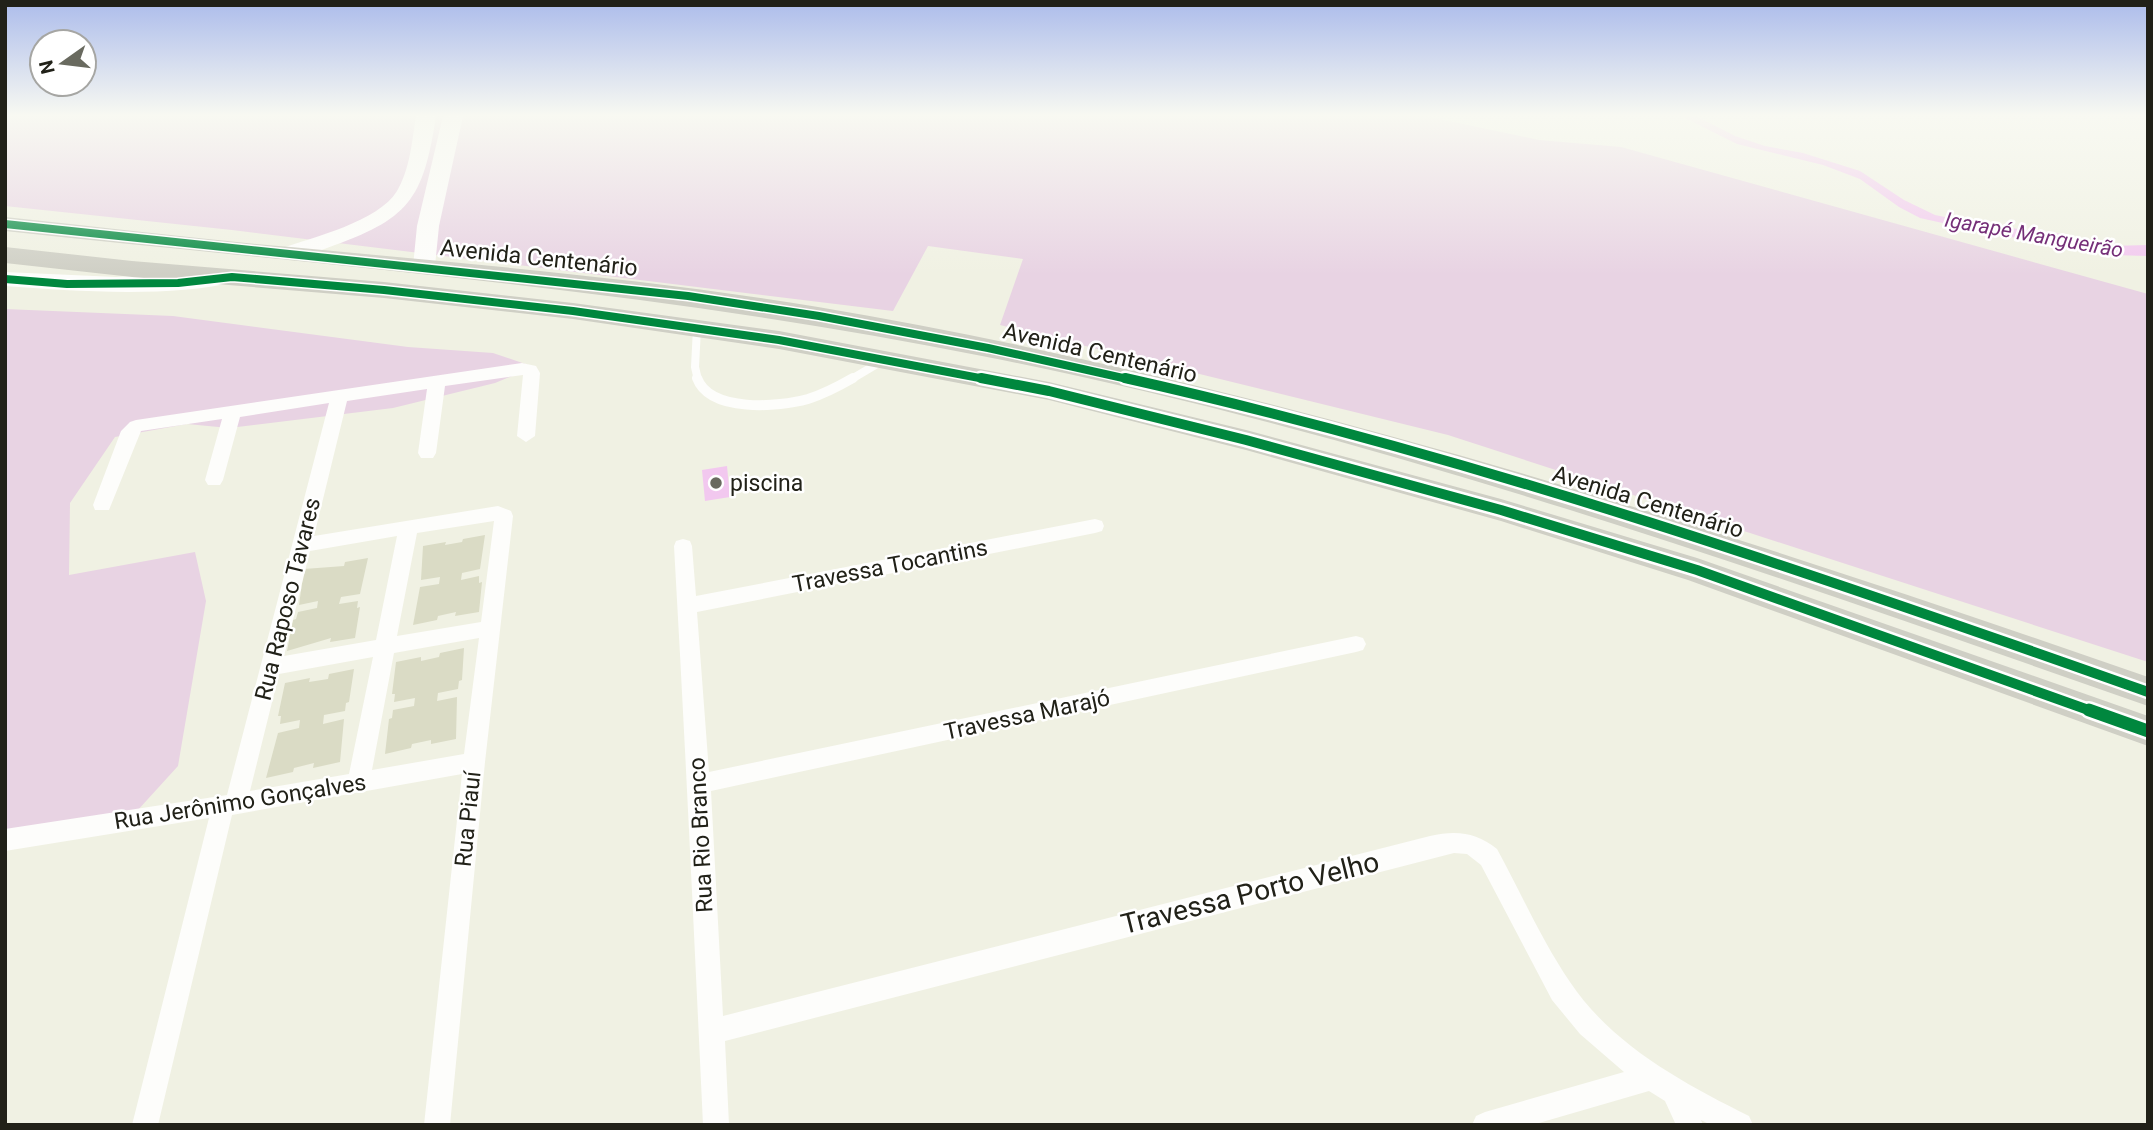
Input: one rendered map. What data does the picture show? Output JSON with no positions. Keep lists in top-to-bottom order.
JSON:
{
  "streets": {
    "main road": ["Avenida Centenário"],
    "street": [
      "Travessa Tocantins",
      "Rua Raposo Tavares",
      "Travessa Marajó",
      "Rua Jerônimo Gonçalves",
      "Rua Piauí",
      "Rua Rio Branco",
      "Travessa Porto Velho"
    ]
  },
  "crossings": [
    ["Travessa Tocantins", "Rua Rio Branco"],
    ["Rua Raposo Tavares", "Rua Jerônimo Gonçalves"],
    ["Travessa Marajó", "Rua Rio Branco"],
    ["Rua Jerônimo Gonçalves", "Rua Piauí"],
    ["Rua Rio Branco", "Travessa Porto Velho"]
  ],
  "water": ["Igarapé Mangueirão"],
  "places": ["piscina"],
  "north": "left"
}
